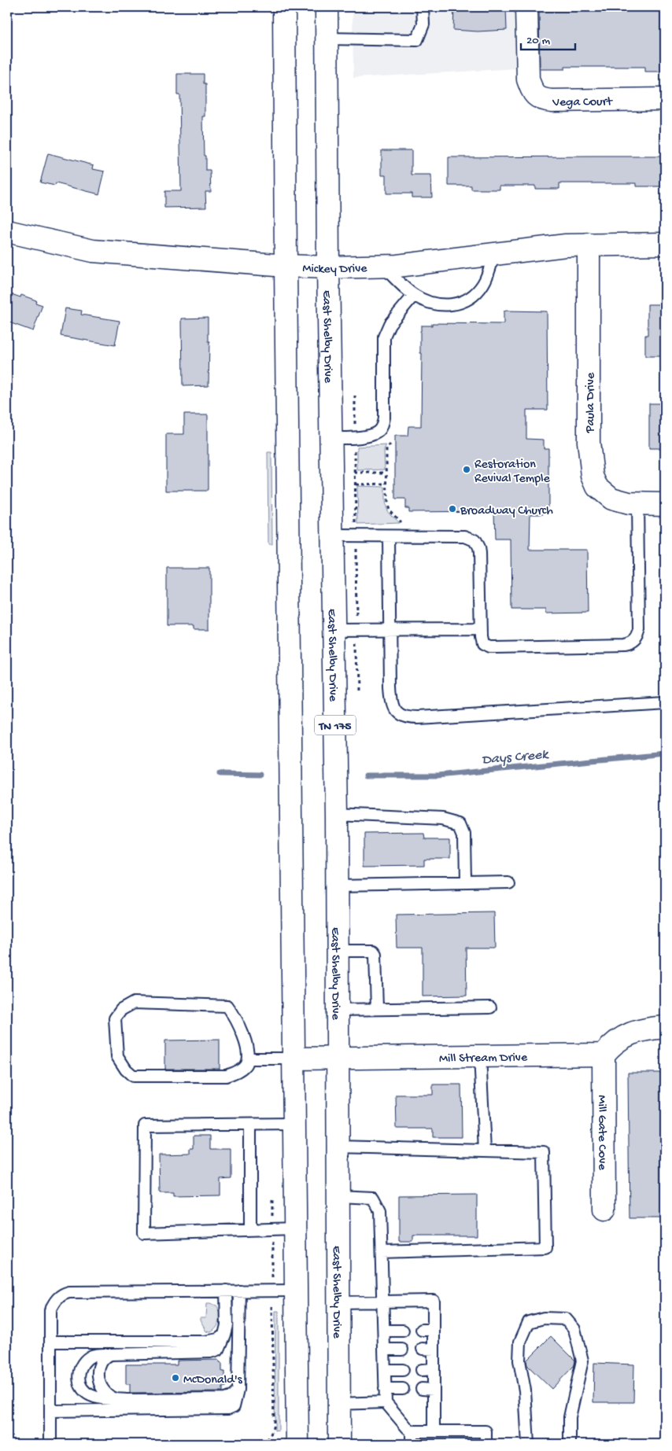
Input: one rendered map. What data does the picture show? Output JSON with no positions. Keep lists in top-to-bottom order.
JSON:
{
  "streets": {
    "main road": [
      "Vega Court",
      "Mickey Drive",
      "East Shelby Drive",
      "Paula Drive",
      "TN 175",
      "Mill Stream Drive",
      "Mill Gate Cove"
    ]
  },
  "crossings": [
    ["Mickey Drive", "East Shelby Drive"],
    ["Mickey Drive", "Paula Drive"],
    ["East Shelby Drive", "Mill Stream Drive"],
    ["Mill Stream Drive", "Mill Gate Cove"]
  ],
  "water": ["Days Creek"],
  "places": ["Restoration Revival Temple", "Broadway Church", "McDonald's"],
  "scale_bar": "20 m"
}
